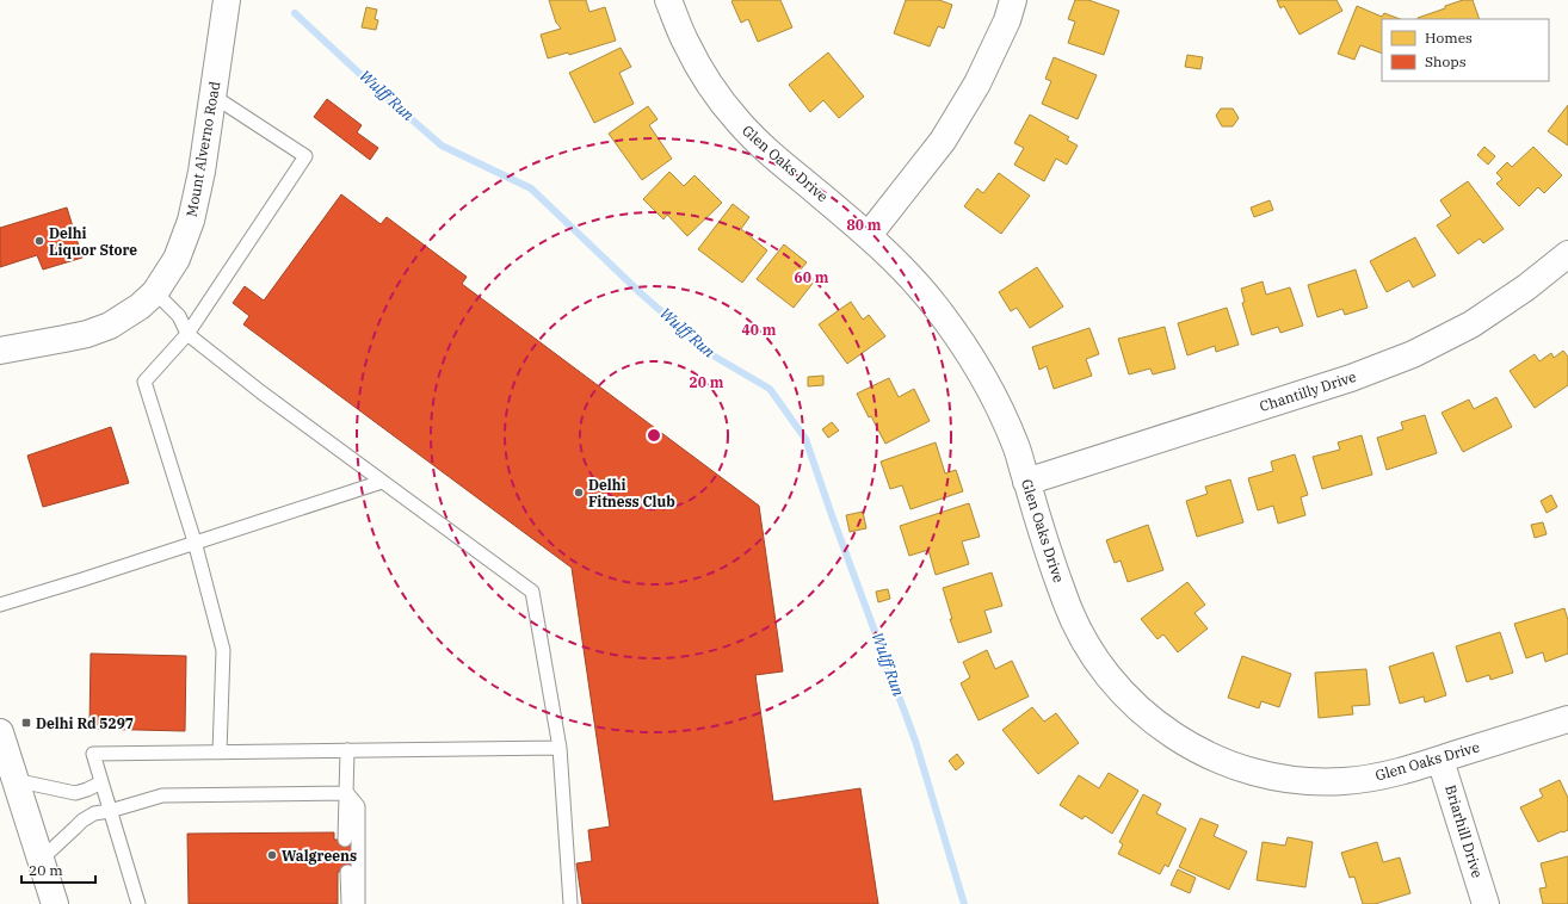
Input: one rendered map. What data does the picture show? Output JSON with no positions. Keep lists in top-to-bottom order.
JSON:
{
  "streets": {
    "street": [
      "Mount Alverno Road",
      "Glen Oaks Drive",
      "Chantilly Drive",
      "Briarhill Drive"
    ]
  },
  "crossings": [
    ["Glen Oaks Drive", "Chantilly Drive"],
    ["Glen Oaks Drive", "Briarhill Drive"]
  ],
  "water": ["Wulff Run"],
  "places": {
    "other": ["Delhi Liquor Store", "Delhi Fitness Club", "Walgreens"],
    "transit": ["Delhi Rd 5297"]
  },
  "legend": ["Homes", "Shops"],
  "scale_bar": "20 m",
  "rings": [
    "80 m",
    "60 m",
    "40 m",
    "20 m"
  ]
}
